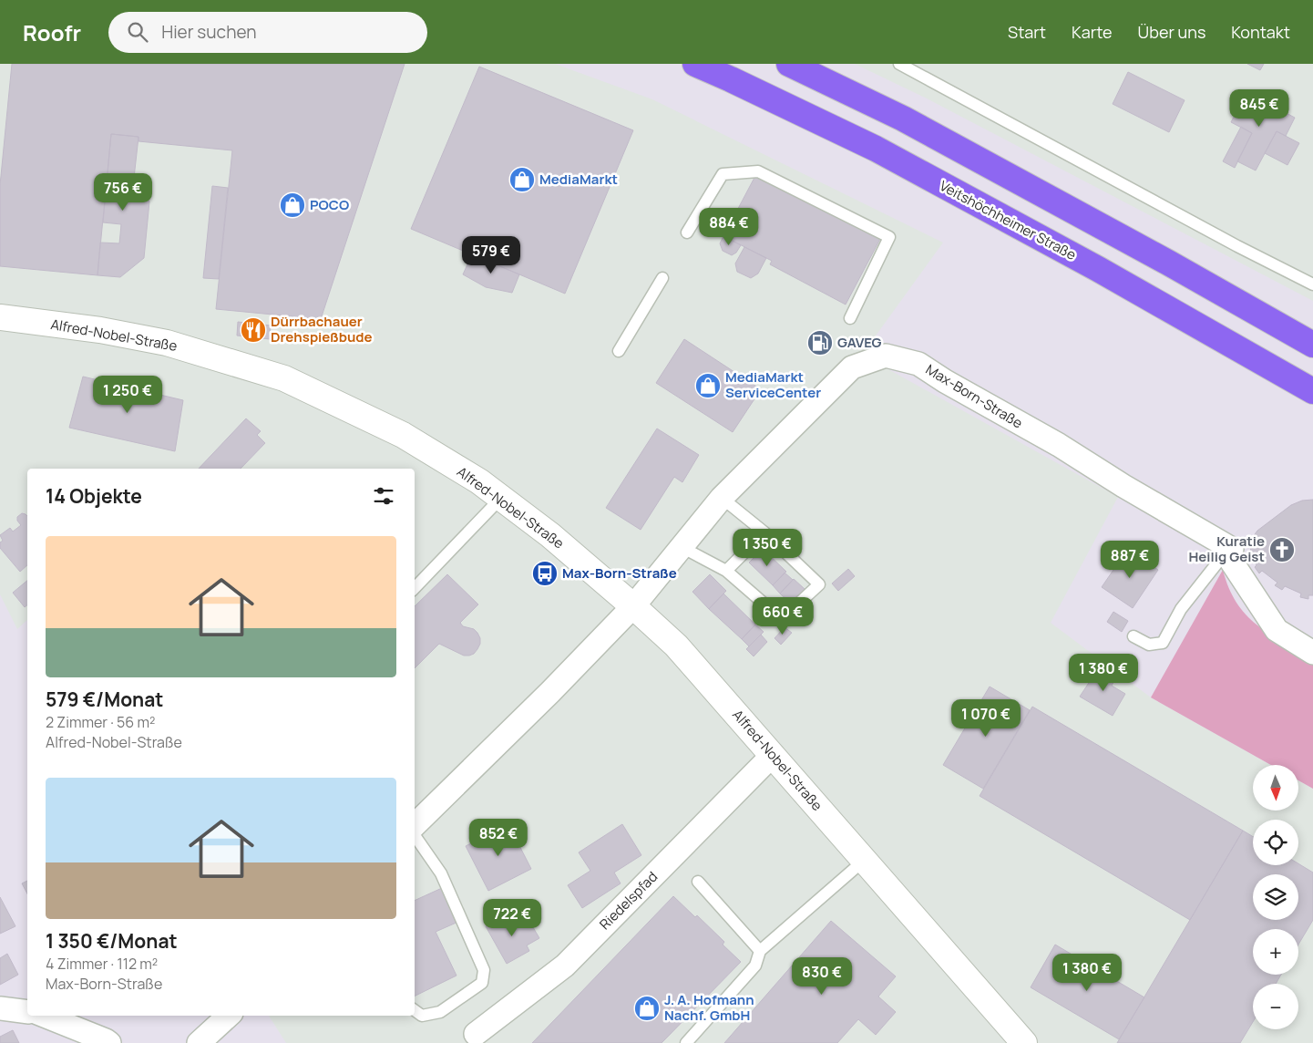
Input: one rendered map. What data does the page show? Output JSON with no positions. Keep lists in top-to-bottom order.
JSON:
{
  "streets": {
    "highway": ["Veitshöchheimer Straße"],
    "street": ["Alfred-Nobel-Straße", "Max-Born-Straße", "Riedelspfad"]
  },
  "crossings": [
    ["Alfred-Nobel-Straße", "Max-Born-Straße"],
    ["Alfred-Nobel-Straße", "Riedelspfad"]
  ],
  "places": {
    "shop": [
      "MediaMarkt",
      "POCO",
      "MediaMarkt ServiceCenter",
      "J. A. Hofmann Nachf. GmbH"
    ],
    "restaurant": ["Dürrbachauer Drehspießbude"],
    "fuel station": ["GAVEG"],
    "church": ["Kuratie Heilig Geist"],
    "bus stop": ["Max-Born-Straße"]
  },
  "north": "bottom",
  "page": {
    "header": "Roofr",
    "search": "Hier suchen",
    "nav": [
      "Start",
      "Karte",
      "Über uns",
      "Kontakt"
    ],
    "price": [
      "845 €",
      "756 €",
      "884 €",
      "579 €",
      "1 250 €",
      "1 350 €",
      "887 €",
      "660 €",
      "1 380 €",
      "1 070 €",
      "852 €",
      "722 €",
      "1 380 €",
      "830 €"
    ],
    "heading": "14 Objekte",
    "list": [
      {
        "name": "579 €/Monat",
        "note": "2 Zimmer · 56 m² · Alfred-Nobel-Straße"
      },
      {
        "name": "1 350 €/Monat",
        "note": "4 Zimmer · 112 m² · Max-Born-Straße"
      }
    ],
    "map_buttons": ["+", "−"]
  }
}
